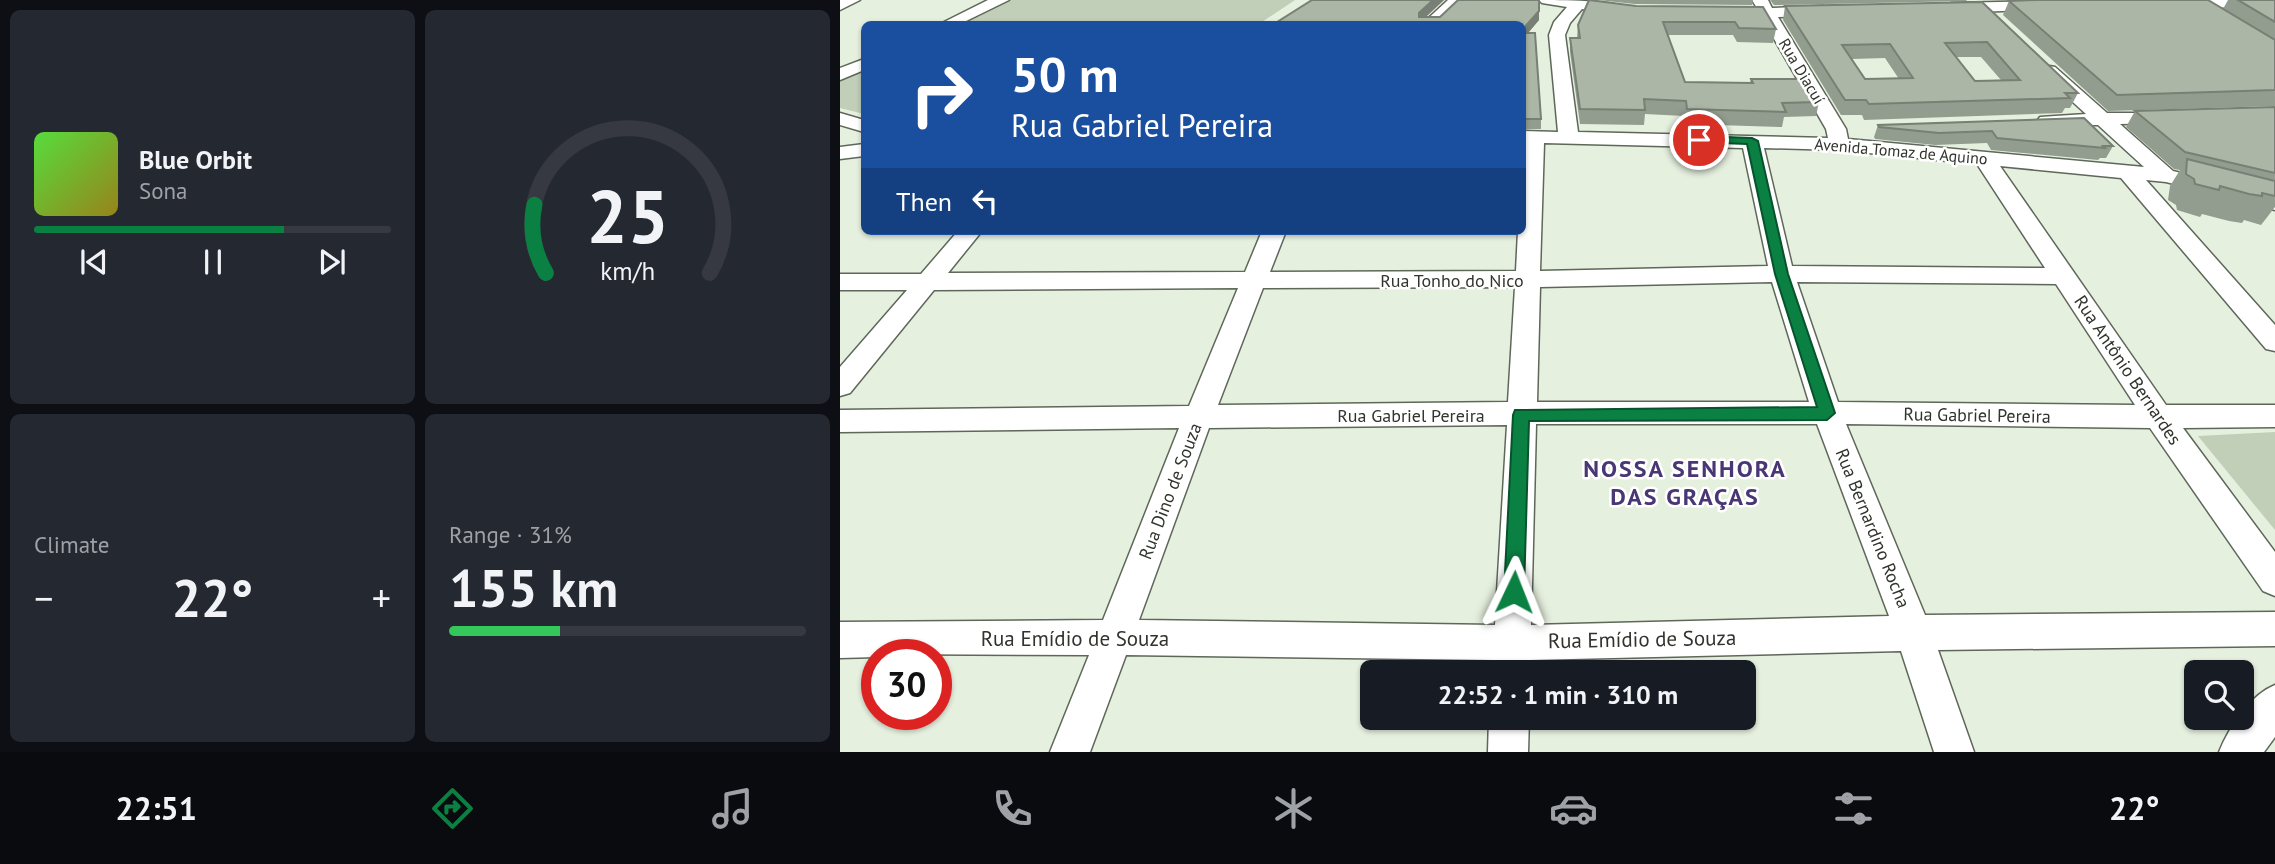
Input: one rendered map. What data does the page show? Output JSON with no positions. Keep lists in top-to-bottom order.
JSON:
{
  "streets": {
    "street": [
      "Rua Diacuí",
      "Avenida Tomaz de Aquino",
      "Rua Tonho do Nico",
      "Rua Antônio Bernardes",
      "Rua Gabriel Pereira",
      "Rua Dino de Souza",
      "Rua Bernardino Rocha",
      "Rua Emídio de Souza"
    ]
  },
  "crossings": [
    ["Rua Diacuí", "Avenida Tomaz de Aquino"],
    ["Avenida Tomaz de Aquino", "Rua Antônio Bernardes"],
    ["Avenida Tomaz de Aquino", "Rua Bernardino Rocha"],
    ["Rua Tonho do Nico", "Rua Antônio Bernardes"],
    ["Rua Tonho do Nico", "Rua Dino de Souza"],
    ["Rua Tonho do Nico", "Rua Bernardino Rocha"],
    ["Rua Antônio Bernardes", "Rua Gabriel Pereira"],
    ["Rua Gabriel Pereira", "Rua Dino de Souza"],
    ["Rua Gabriel Pereira", "Rua Bernardino Rocha"],
    ["Rua Dino de Souza", "Rua Emídio de Souza"],
    ["Rua Bernardino Rocha", "Rua Emídio de Souza"]
  ],
  "districts": ["NOSSA SENHORA DAS GRAÇAS"],
  "page": {
    "turn": ["50 m", "Rua Gabriel Pereira"],
    "song": ["Blue Orbit", "Sona"],
    "then": "Then",
    "tile": [
      "Climate",
      ["Range · 31%", "155 km"]
    ],
    "heat": ["−", "22°", "+"],
    "limit": "30",
    "trip": "22:52 · 1 min · 310 m",
    "tabs": ["22:51", "22°"],
    "gauge": ["25", "km/h"]
  }
}
